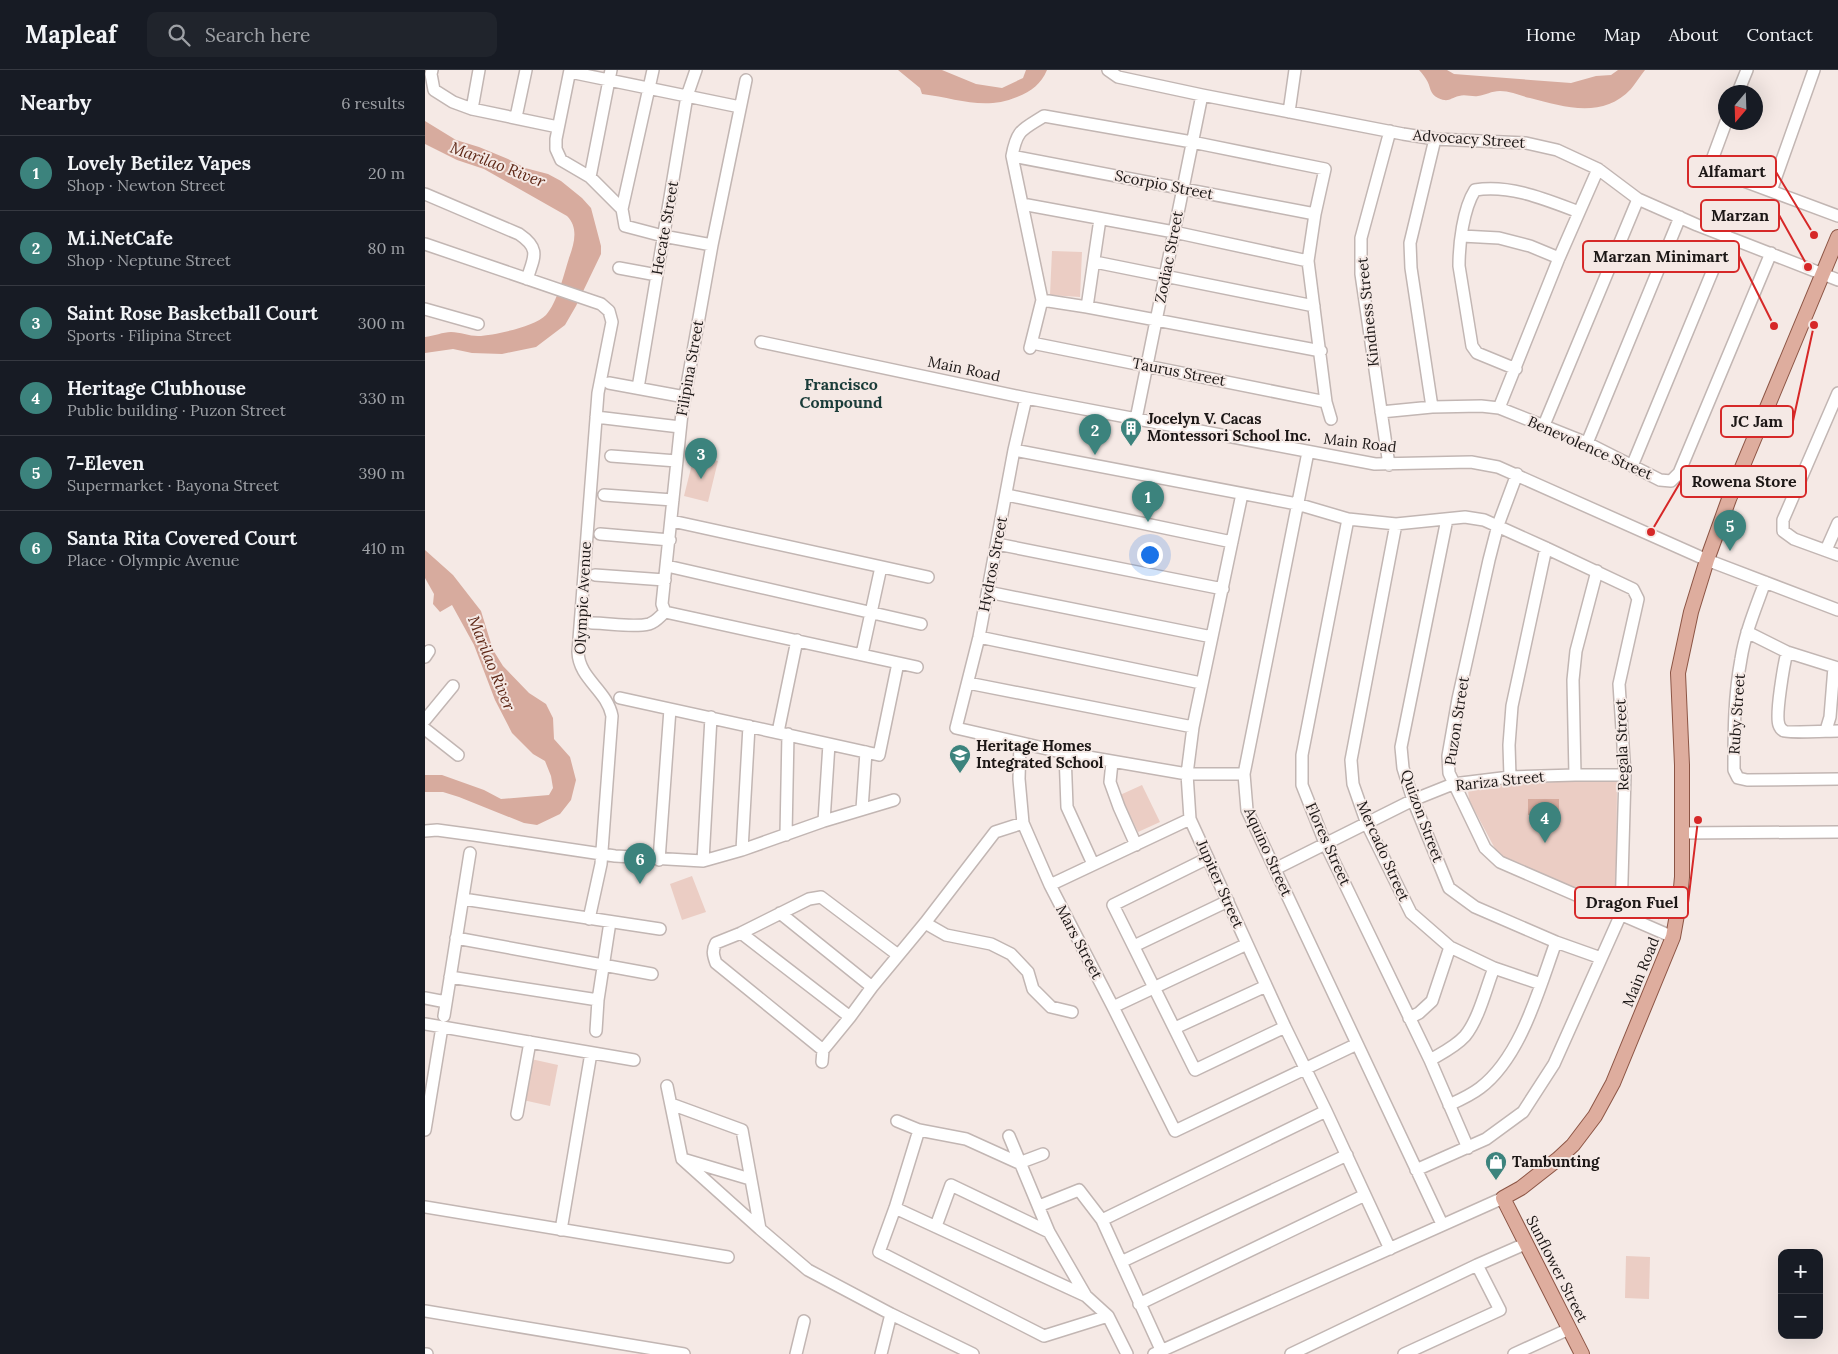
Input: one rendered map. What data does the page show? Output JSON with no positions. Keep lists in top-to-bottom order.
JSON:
{
  "streets": {
    "main road": ["Main Road", "Sunflower Street"],
    "street": [
      "Advocacy Street",
      "Scorpio Street",
      "Hecate Street",
      "Zodiac Street",
      "Kindness Street",
      "Filipina Street",
      "Taurus Street",
      "Benevolence Street",
      "Hydros Street",
      "Olympic Avenue",
      "Ruby Street",
      "Puzon Street",
      "Regala Street",
      "Rariza Street",
      "Quizon Street",
      "Flores Street",
      "Mercado Street",
      "Aquino Street",
      "Jupiter Street",
      "Mars Street"
    ]
  },
  "crossings": [
    ["Advocacy Street", "Zodiac Street"],
    ["Advocacy Street", "Kindness Street"],
    ["Advocacy Street", "Main Road"],
    ["Advocacy Street", "Benevolence Street"],
    ["Scorpio Street", "Zodiac Street"],
    ["Zodiac Street", "Main Road"],
    ["Zodiac Street", "Taurus Street"],
    ["Kindness Street", "Main Road"],
    ["Kindness Street", "Benevolence Street"],
    ["Main Road", "Hydros Street"],
    ["Main Road", "Puzon Street"],
    ["Main Road", "Aquino Street"],
    ["Main Road", "Sunflower Street"],
    ["Hydros Street", "Regala Street"],
    ["Hydros Street", "Mars Street"],
    ["Puzon Street", "Regala Street"],
    ["Puzon Street", "Rariza Street"],
    ["Regala Street", "Rariza Street"],
    ["Regala Street", "Quizon Street"],
    ["Regala Street", "Flores Street"],
    ["Regala Street", "Mercado Street"],
    ["Regala Street", "Aquino Street"],
    ["Regala Street", "Jupiter Street"],
    ["Rariza Street", "Quizon Street"],
    ["Rariza Street", "Flores Street"],
    ["Rariza Street", "Mercado Street"],
    ["Rariza Street", "Aquino Street"],
    ["Jupiter Street", "Mars Street"]
  ],
  "districts": ["Francisco Compound"],
  "water": ["Marilao River"],
  "places": {
    "other": [
      "Alfamart",
      "Marzan",
      "JC Jam",
      "Marzan Minimart",
      "Rowena Store",
      "Dragon Fuel"
    ],
    "building": ["Jocelyn V. Cacas Montessori School Inc."],
    "school or university": ["Heritage Homes Integrated School"],
    "shop": ["Tambunting"]
  },
  "north": "bottom",
  "page": {
    "header": "Mapleaf",
    "search": "Search here",
    "nav": [
      "Home",
      "Map",
      "About",
      "Contact"
    ],
    "heading": ["Nearby", "6 results"],
    "list": [
      {
        "mark": "1",
        "name": "Lovely Betilez Vapes",
        "note": "Shop · Newton Street",
        "value": "20 m"
      },
      {
        "mark": "2",
        "name": "M.i.NetCafe",
        "note": "Shop · Neptune Street",
        "value": "80 m"
      },
      {
        "mark": "3",
        "name": "Saint Rose Basketball Court",
        "note": "Sports · Filipina Street",
        "value": "300 m"
      },
      {
        "mark": "4",
        "name": "Heritage Clubhouse",
        "note": "Public building · Puzon Street",
        "value": "330 m"
      },
      {
        "mark": "5",
        "name": "7-Eleven",
        "note": "Supermarket · Bayona Street",
        "value": "390 m"
      },
      {
        "mark": "6",
        "name": "Santa Rita Covered Court",
        "note": "Place · Olympic Avenue",
        "value": "410 m"
      }
    ],
    "pins": [
      "2",
      "3",
      "1",
      "5",
      "4",
      "6"
    ],
    "map_buttons": ["+", "−"]
  }
}
